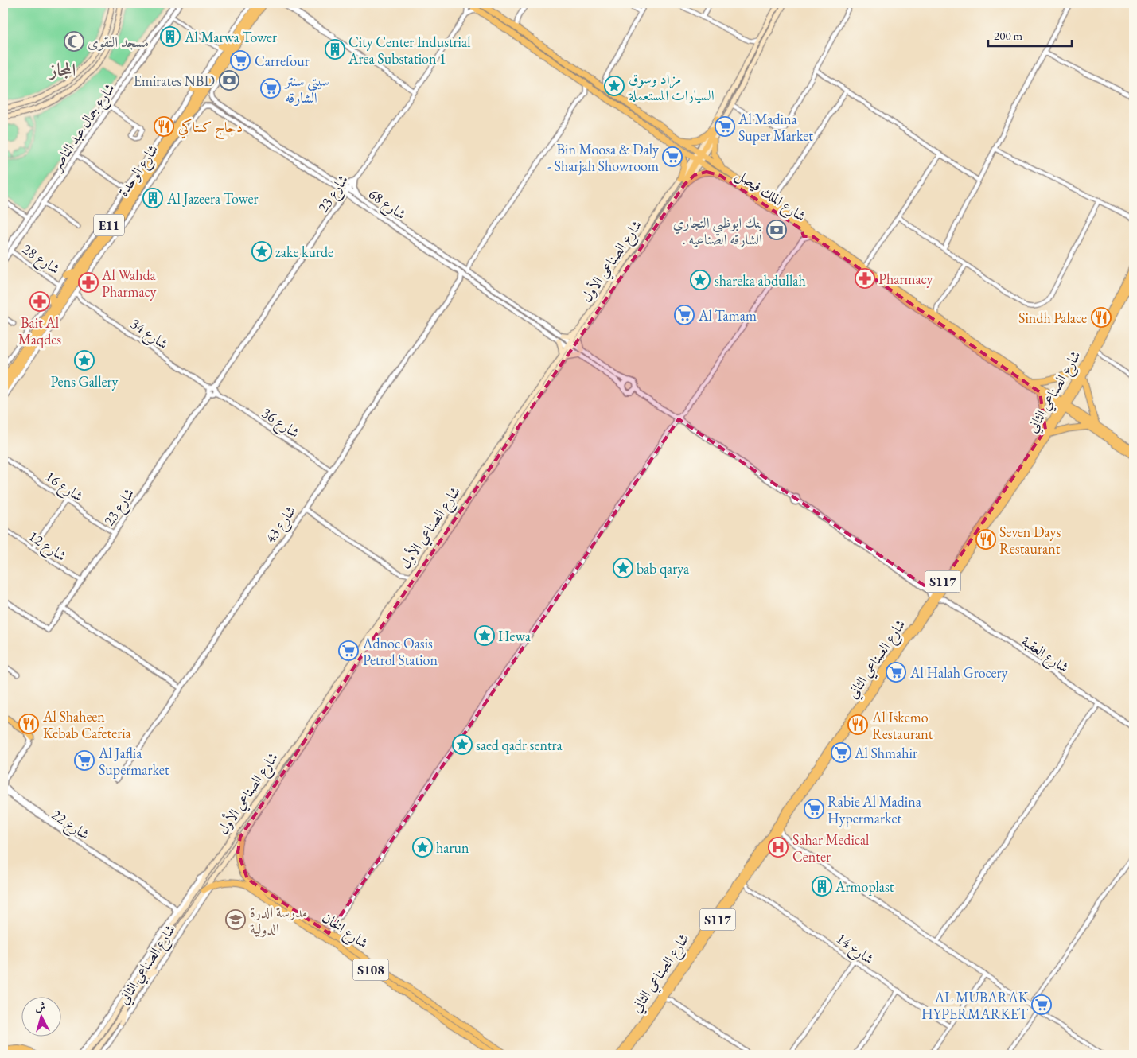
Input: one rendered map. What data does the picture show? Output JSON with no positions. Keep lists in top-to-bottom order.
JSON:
{
  "streets": {
    "highway": ["شارع الوحدة", "E11"],
    "main road": [
      "شارع الملك فيصل",
      "شارع الصناعي الأول",
      "شارع الصناعي الثاني",
      "S117",
      "شارع الخان",
      "S108"
    ],
    "street": [
      "شارع جمال عبد الناصر",
      "شارع 23",
      "شارع 68",
      "شارع 28",
      "شارع 34",
      "شارع 36",
      "شارع 16",
      "شارع 43",
      "شارع 12",
      "شارع العقبة",
      "شارع 22",
      "شارع 14"
    ]
  },
  "crossings": [
    ["شارع جمال عبد الناصر", "شارع 28"],
    ["شارع الوحدة", "شارع 68"],
    ["شارع الوحدة", "شارع 34"],
    ["شارع 23", "شارع 68"],
    ["شارع 23", "شارع 34"],
    ["شارع 23", "شارع 36"],
    ["شارع 23", "شارع 16"],
    ["شارع 23", "شارع 12"],
    ["شارع الملك فيصل", "شارع الصناعي الأول"],
    ["شارع الملك فيصل", "شارع الصناعي الثاني"],
    ["شارع 68", "شارع الصناعي الأول"],
    ["شارع 68", "شارع 43"],
    ["شارع 34", "شارع 36"],
    ["شارع الصناعي الثاني", "شارع 14"],
    ["شارع 36", "شارع 43"]
  ],
  "districts": ["المجاز"],
  "places": {
    "building": [
      "Al Marwa Tower",
      "City Center Industrial Area Substation 1",
      "Al Jazeera Tower",
      "Armoplast"
    ],
    "mosque": ["مسجد التقوى"],
    "supermarket": [
      "Carrefour",
      "سيتي سنتر الشارقه",
      "Al Madina Super Market",
      "Bin Moosa & Daly - Sharjah Showroom",
      "Al Tamam",
      "Adnoc Oasis Petrol Station",
      "Al Halah Grocery",
      "Al Shmahir",
      "Al Jaflia Supermarket",
      "Rabie Al Madina Hypermarket",
      "AL MUBARAK HYPERMARKET"
    ],
    "bank": ["Emirates NBD", "بنك ابوظبي التجاري . الشارقه الصناعيه"],
    "place": [
      "مزاد وسوق السيارات المستعملة",
      "zake kurde",
      "shareka abdullah",
      "Pens Gallery",
      "bab qarya",
      "Hewa",
      "saed qadr sentra",
      "harun"
    ],
    "restaurant": [
      "دجاج كنتاكي",
      "Sindh Palace",
      "Seven Days Restaurant",
      "Al Shaheen Kebab Cafeteria",
      "Al Iskemo Restaurant"
    ],
    "pharmacy": ["Pharmacy", "Al Wahda Pharmacy", "Bait Al Maqdes"],
    "hospital": ["Sahar Medical Center"],
    "school or university": ["مدرسة الدرة الدولية"]
  },
  "scale_bar": "200 m",
  "north": "top"
}
